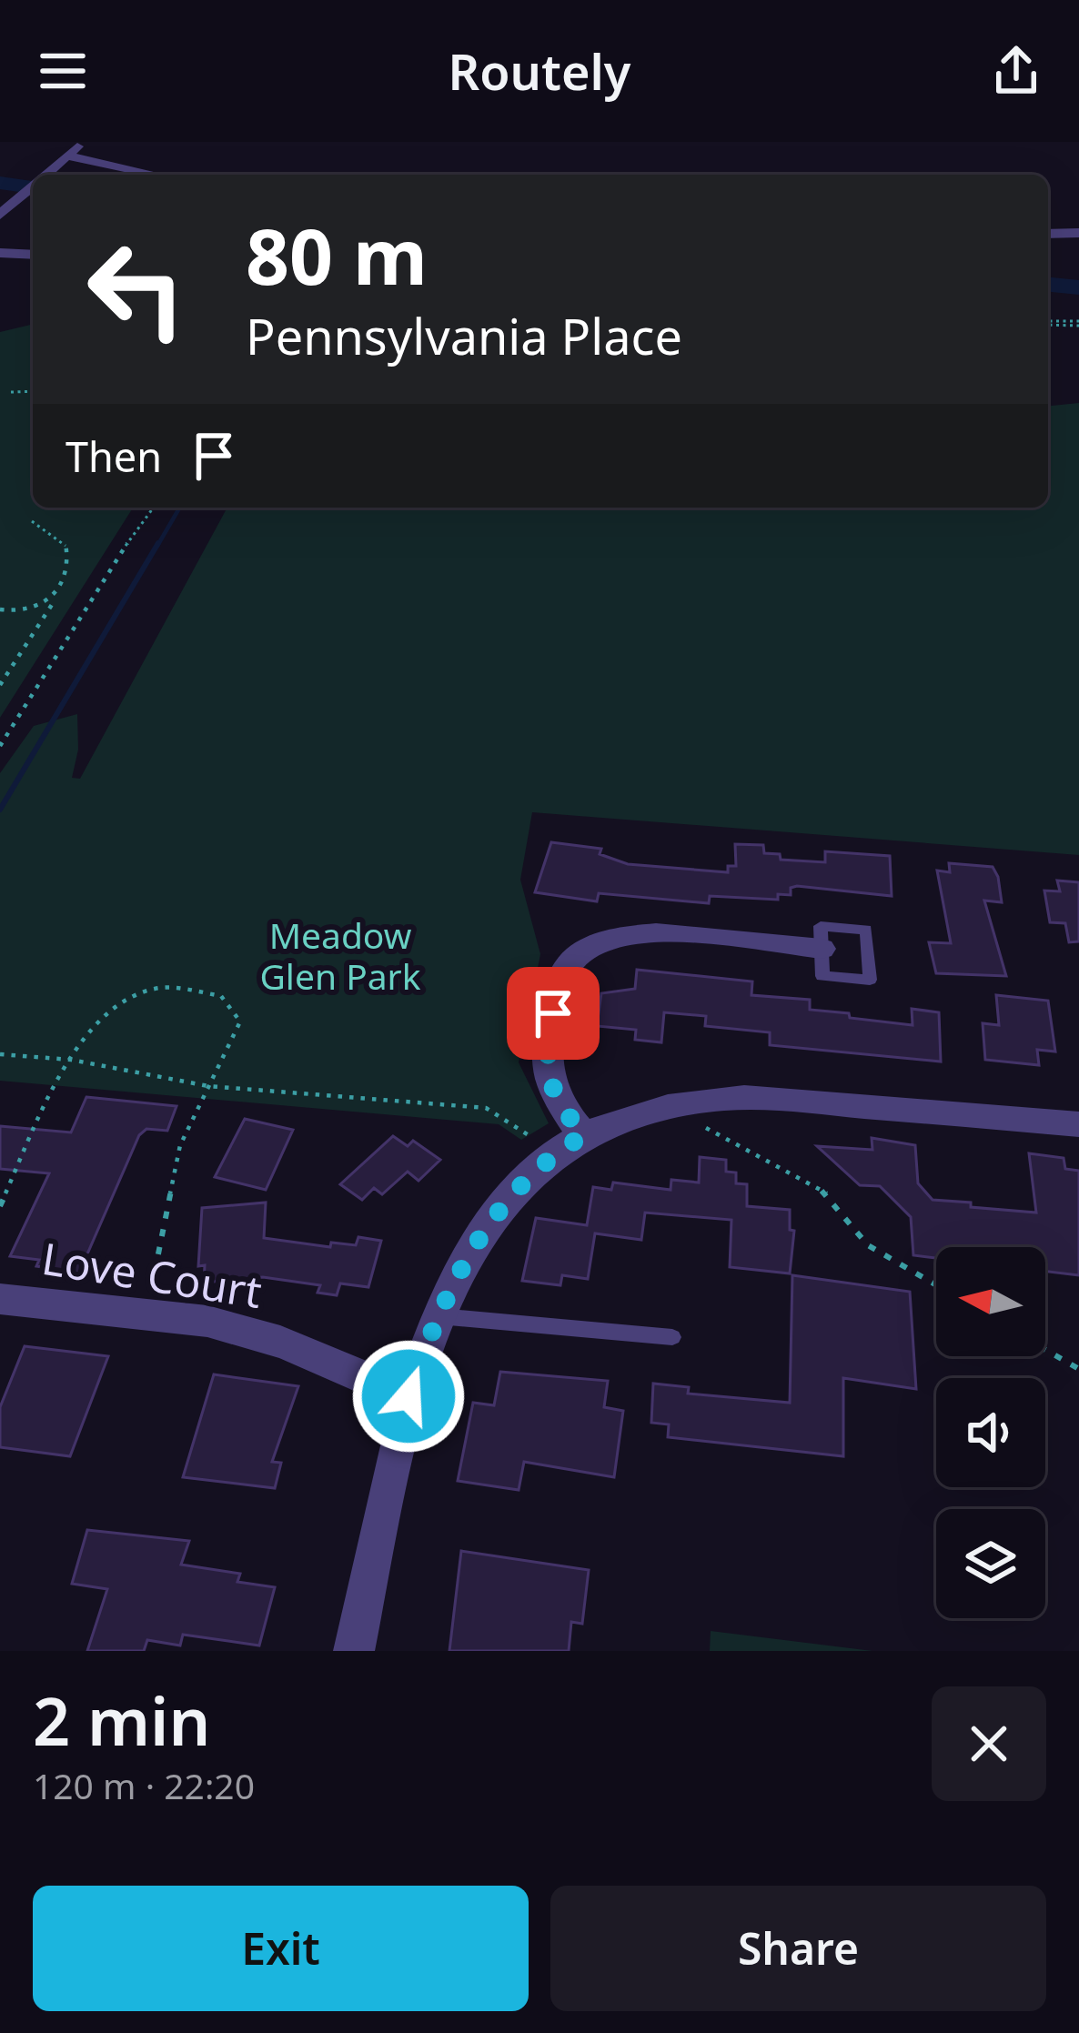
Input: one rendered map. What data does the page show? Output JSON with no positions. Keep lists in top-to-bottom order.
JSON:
{
  "streets": {
    "street": ["Love Court"]
  },
  "parks": ["Meadow Glen Park"],
  "north": "left",
  "page": {
    "header": "Routely",
    "turn": ["80 m", "Pennsylvania Place"],
    "then": "Then",
    "heading": ["2 min", "120 m · 22:20"],
    "buttons": ["Exit", "Share"]
  }
}
